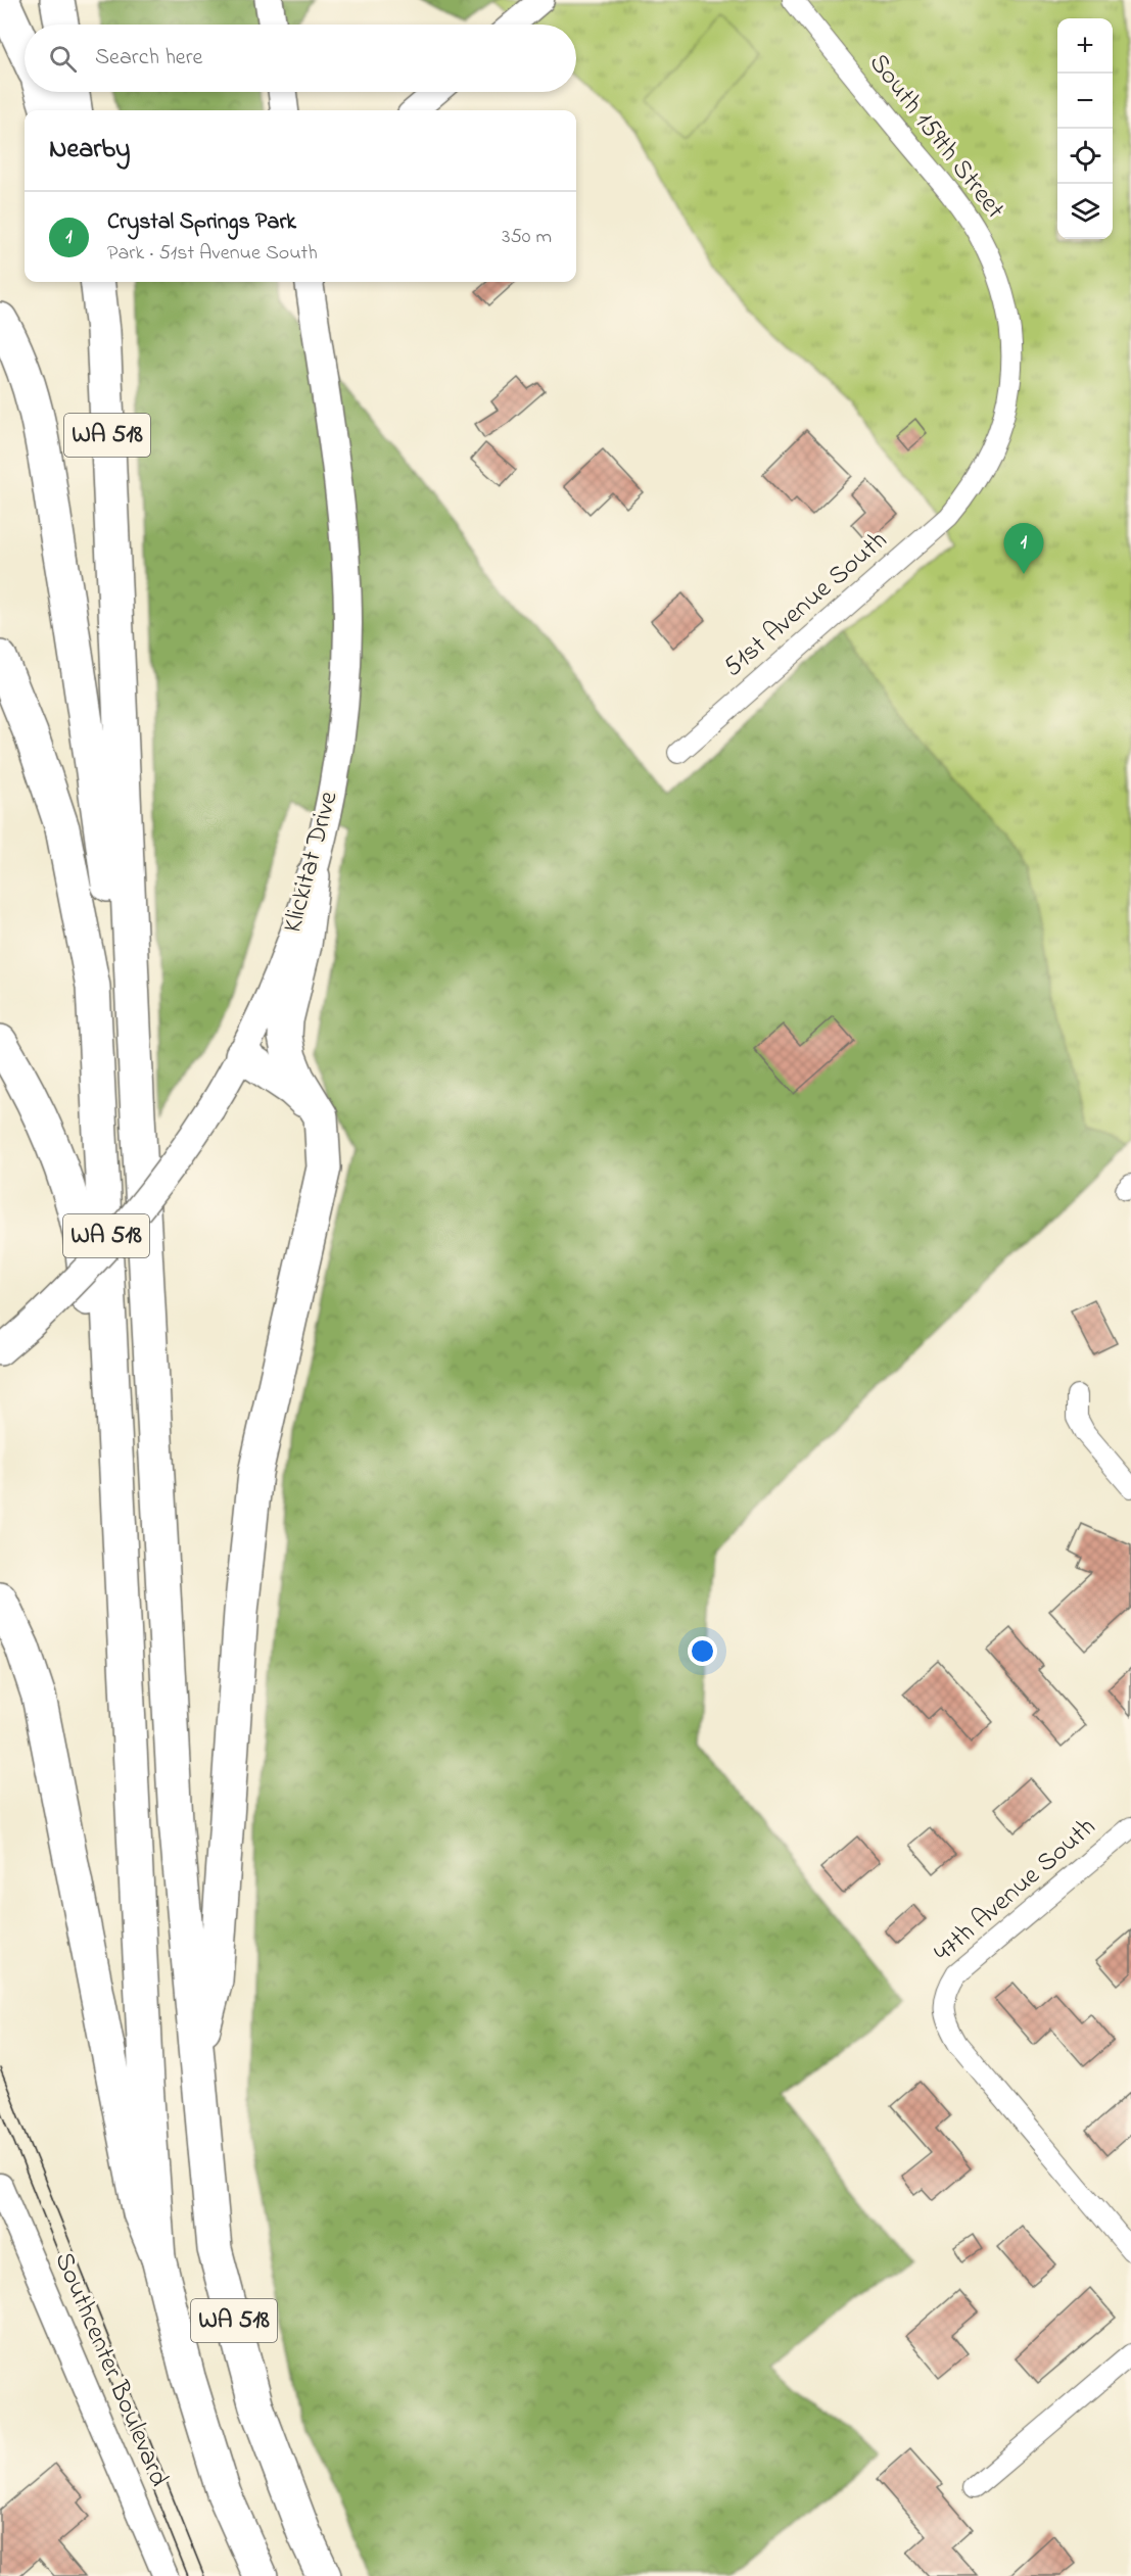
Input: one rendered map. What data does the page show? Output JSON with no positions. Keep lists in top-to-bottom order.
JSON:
{
  "streets": {
    "highway": ["WA 518"],
    "main road": ["Klickitat Drive"],
    "street": [
      "South 159th Street",
      "51st Avenue South",
      "47th Avenue South",
      "Southcenter Boulevard"
    ]
  },
  "crossings": [
    ["South 159th Street", "51st Avenue South"]
  ],
  "page": {
    "map_buttons": ["+", "−"],
    "search": "Search here",
    "heading": "Nearby",
    "list": [
      {
        "mark": "1",
        "name": "Crystal Springs Park",
        "note": "Park · 51st Avenue South",
        "value": "350 m"
      }
    ],
    "pins": "1"
  }
}
